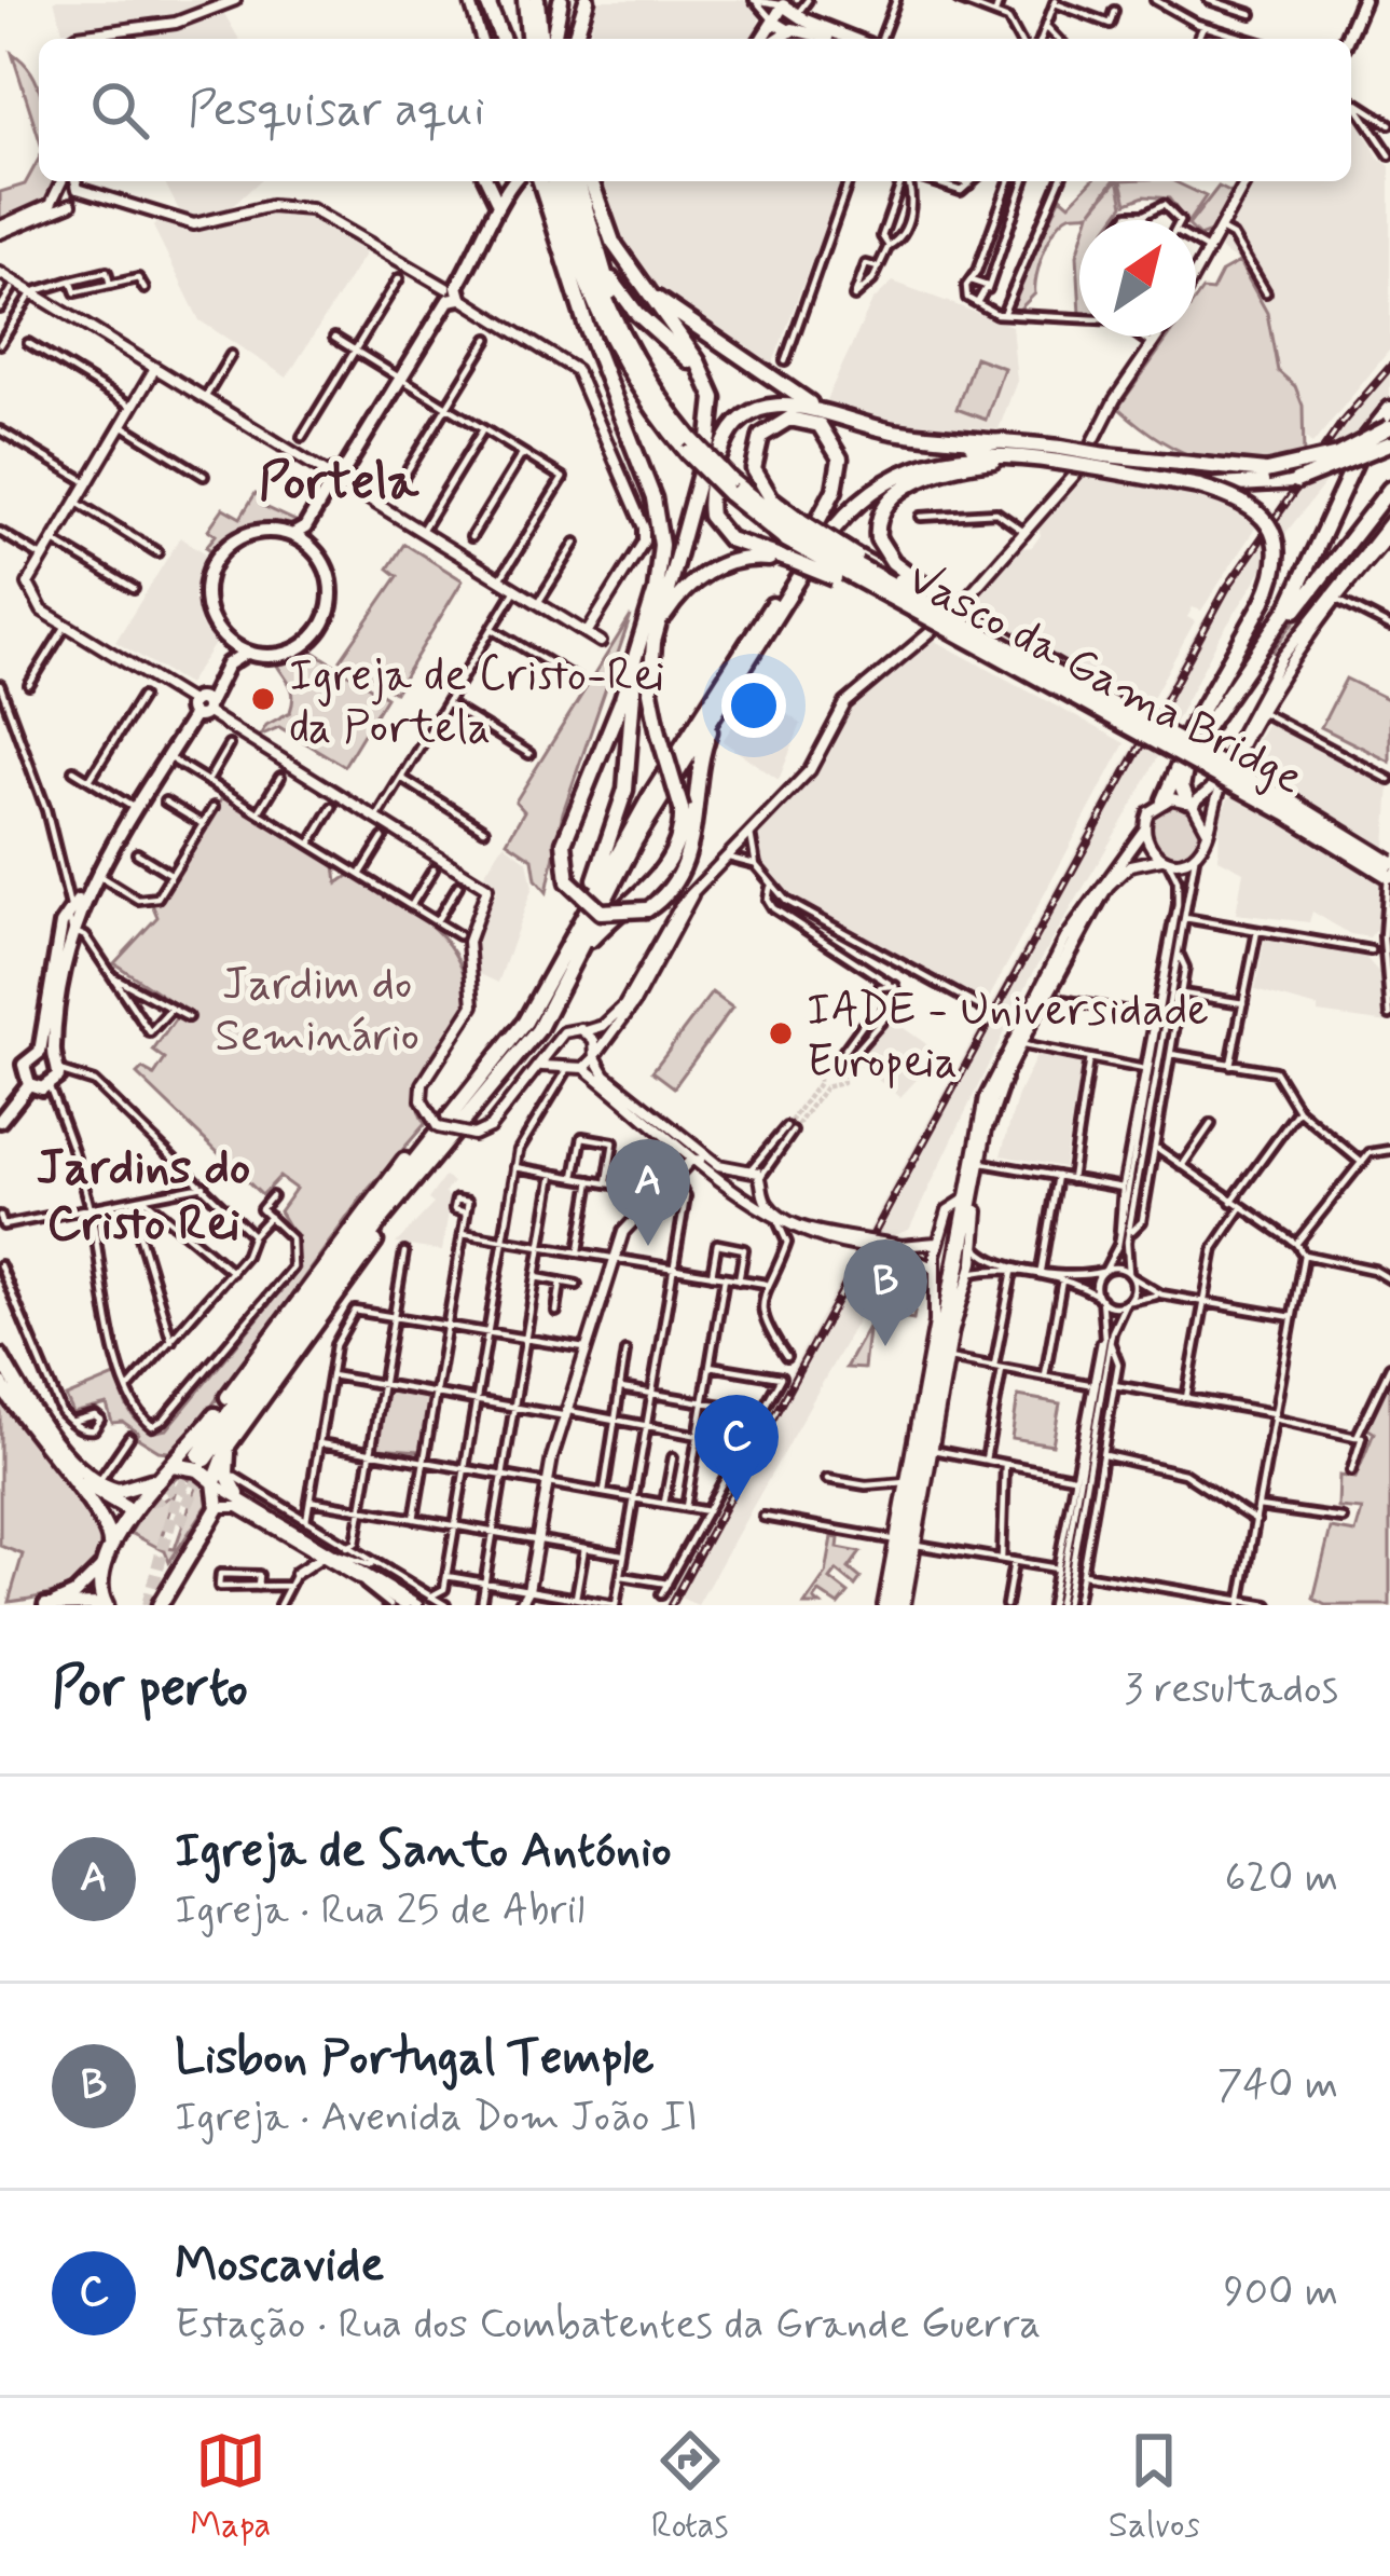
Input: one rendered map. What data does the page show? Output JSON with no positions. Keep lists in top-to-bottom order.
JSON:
{
  "streets": {
    "highway": ["Vasco da Gama Bridge"]
  },
  "districts": ["Portela", "Jardins do Cristo Rei"],
  "parks": ["Jardim do Seminário"],
  "places": ["Igreja de Cristo-Rei da Portela", "IADE - Universidade Europeia"],
  "north": "top right",
  "page": {
    "search": "Pesquisar aqui",
    "pins": ["A", "B", "C"],
    "heading": ["Por perto", "3 resultados"],
    "list": [
      {
        "mark": "A",
        "name": "Igreja de Santo António",
        "note": "Igreja · Rua 25 de Abril",
        "value": "620 m"
      },
      {
        "mark": "B",
        "name": "Lisbon Portugal Temple",
        "note": "Igreja · Avenida Dom João II",
        "value": "740 m"
      },
      {
        "mark": "C",
        "name": "Moscavide",
        "note": "Estação · Rua dos Combatentes da Grande Guerra",
        "value": "900 m"
      }
    ],
    "nav": ["Mapa", "Rotas", "Salvos"]
  }
}
